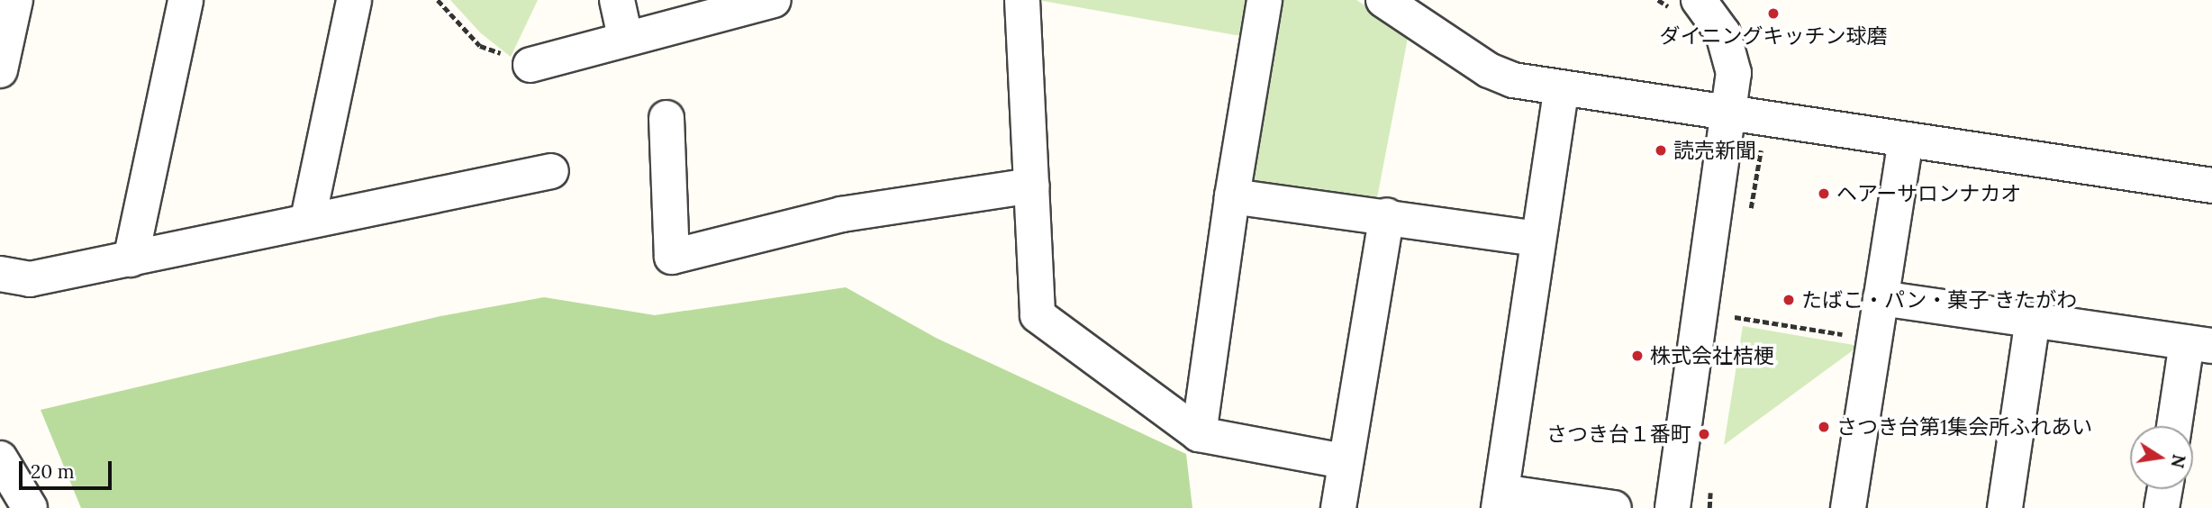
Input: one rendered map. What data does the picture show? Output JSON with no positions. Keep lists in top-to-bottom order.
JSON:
{
  "places": [
    "ダイニングキッチン球磨",
    "読売新聞",
    "ヘアーサロンナカオ",
    "たばこ・パン・菓子 きたがわ",
    "株式会社桔梗",
    "さつき台第1集会所ふれあい",
    "さつき台１番町"
  ],
  "scale_bar": "20 m",
  "north": "right"
}
